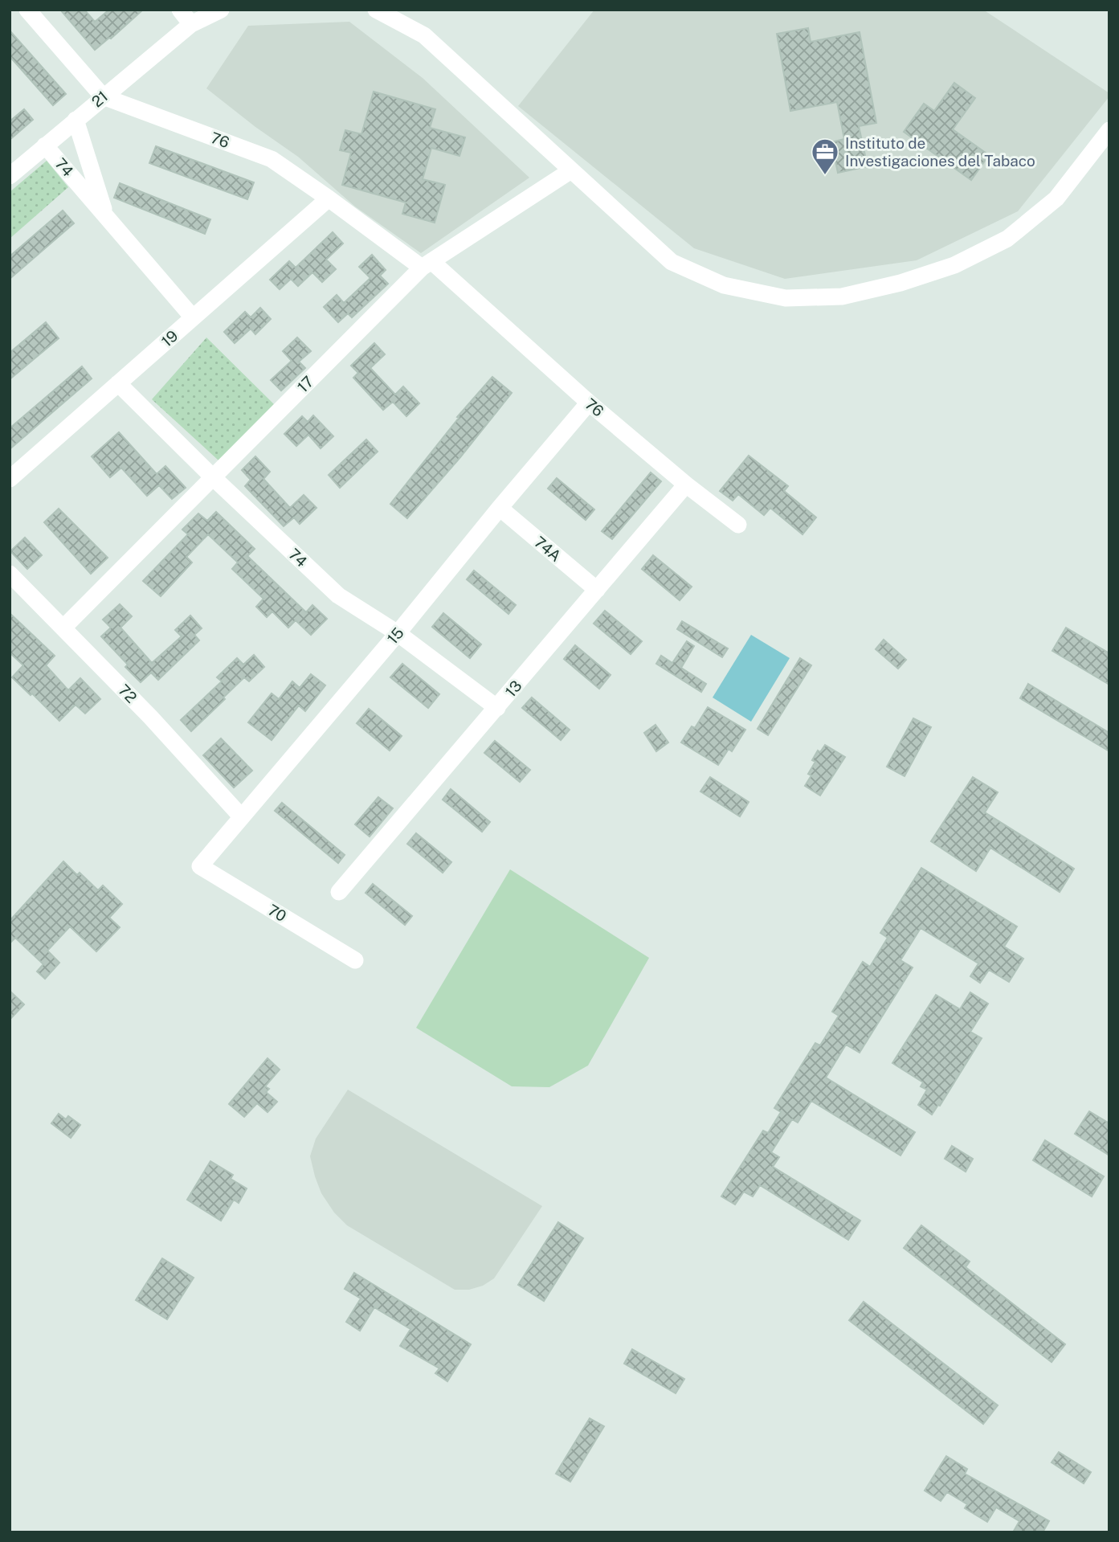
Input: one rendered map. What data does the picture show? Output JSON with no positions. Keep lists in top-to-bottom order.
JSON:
{
  "streets": {
    "street": [
      "21",
      "76",
      "74",
      "19",
      "17",
      "74A",
      "15",
      "13",
      "72",
      "70"
    ]
  },
  "crossings": [
    ["21", "76"],
    ["21", "74"],
    ["76", "19"],
    ["76", "17"],
    ["76", "15"],
    ["76", "13"],
    ["74", "19"],
    ["74", "17"],
    ["74", "15"],
    ["74", "13"],
    ["17", "72"],
    ["74A", "15"],
    ["74A", "13"],
    ["15", "72"],
    ["15", "70"]
  ],
  "places": {
    "office": ["Instituto de Investigaciones del Tabaco"]
  }
}
